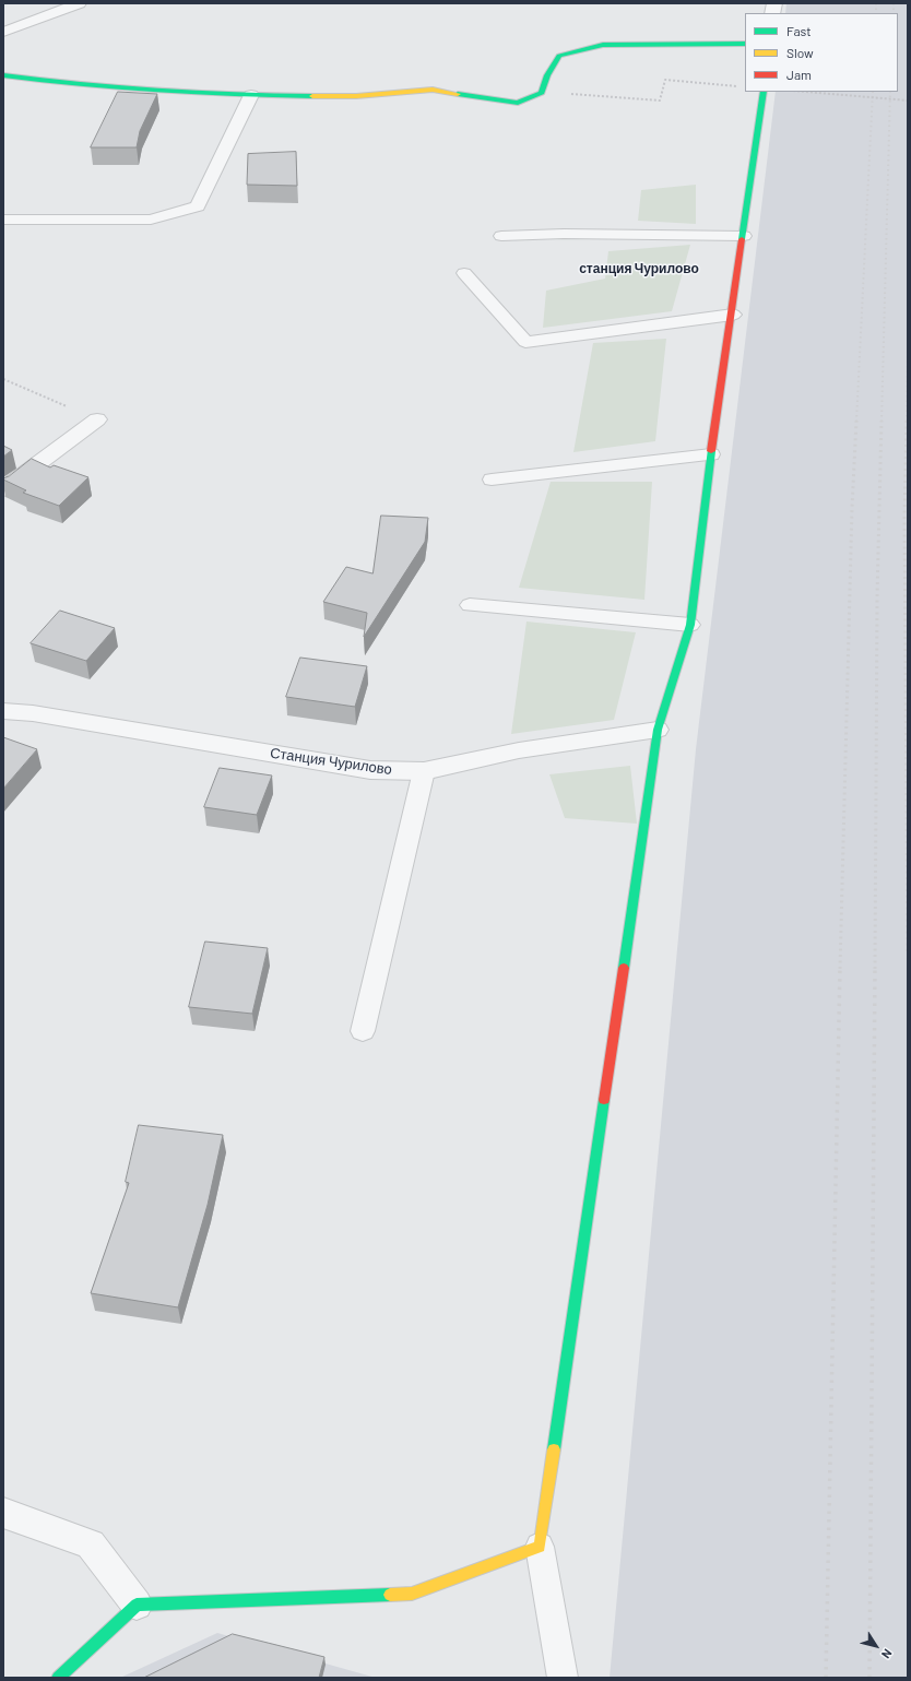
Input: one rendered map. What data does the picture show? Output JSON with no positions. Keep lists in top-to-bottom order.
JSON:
{
  "streets": {
    "street": ["Станция Чурилово"]
  },
  "districts": ["станция Чурилово"],
  "legend": ["Fast", "Slow", "Jam"],
  "north": "bottom right"
}
